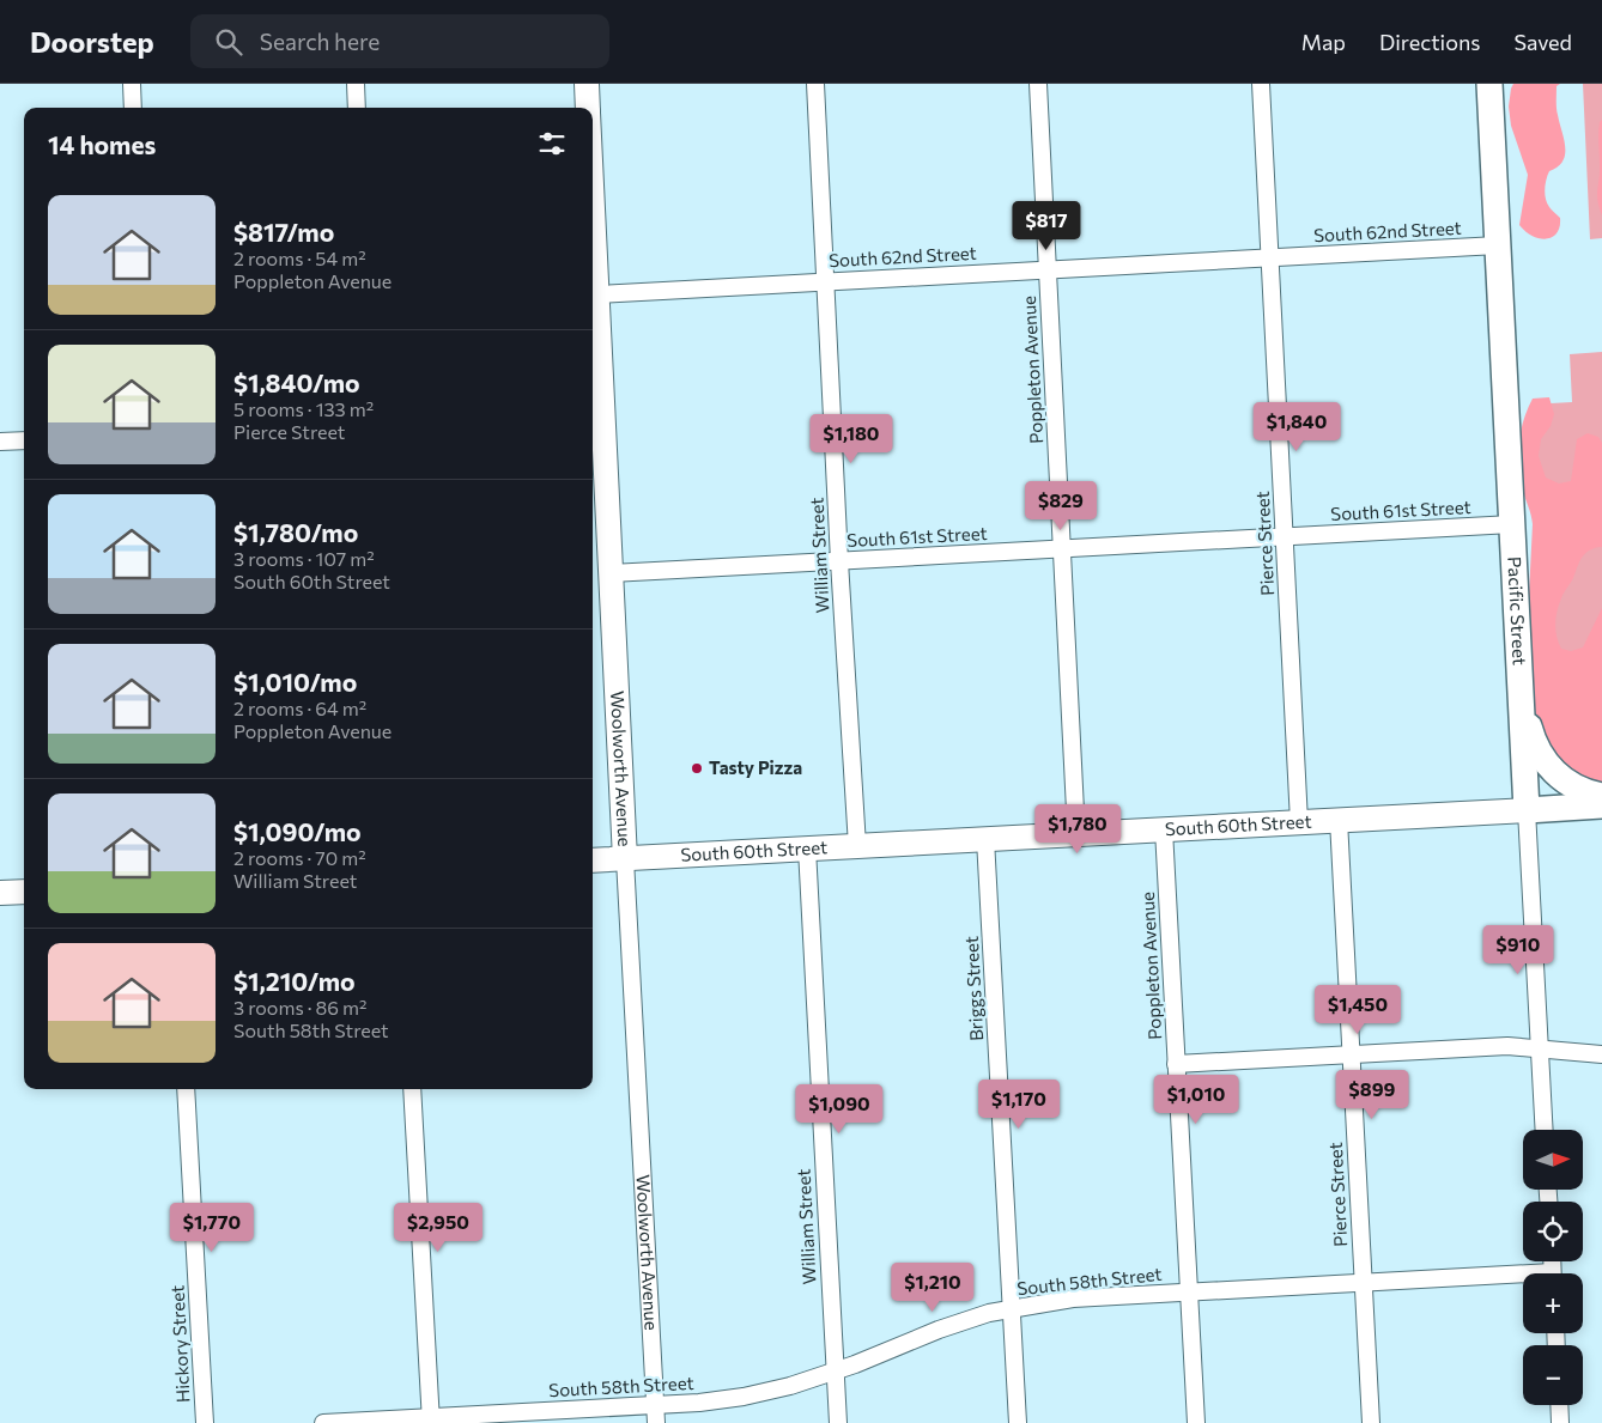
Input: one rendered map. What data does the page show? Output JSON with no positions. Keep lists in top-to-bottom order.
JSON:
{
  "streets": {
    "main road": ["Pacific Street", "Woolworth Avenue", "South 60th Street"],
    "street": [
      "South 62nd Street",
      "Poppleton Avenue",
      "South 61st Street",
      "Pierce Street",
      "William Street",
      "Briggs Street",
      "South 58th Street",
      "Hickory Street"
    ]
  },
  "crossings": [
    ["South 62nd Street", "Poppleton Avenue"],
    ["South 62nd Street", "Pierce Street"],
    ["South 62nd Street", "William Street"],
    ["South 62nd Street", "Pacific Street"],
    ["South 62nd Street", "Woolworth Avenue"],
    ["Poppleton Avenue", "South 61st Street"],
    ["Poppleton Avenue", "South 60th Street"],
    ["Poppleton Avenue", "South 58th Street"],
    ["South 61st Street", "Pierce Street"],
    ["South 61st Street", "William Street"],
    ["South 61st Street", "Pacific Street"],
    ["South 61st Street", "Woolworth Avenue"],
    ["Pierce Street", "South 60th Street"],
    ["Pierce Street", "South 58th Street"],
    ["William Street", "South 60th Street"],
    ["William Street", "South 58th Street"],
    ["Pacific Street", "South 60th Street"],
    ["Woolworth Avenue", "South 60th Street"],
    ["Woolworth Avenue", "South 58th Street"],
    ["South 60th Street", "Briggs Street"],
    ["Briggs Street", "South 58th Street"]
  ],
  "places": ["Tasty Pizza"],
  "north": "right",
  "page": {
    "header": "Doorstep",
    "search": "Search here",
    "nav": ["Map", "Directions", "Saved"],
    "heading": "14 homes",
    "list": [
      {
        "name": "$817/mo",
        "note": "2 rooms · 54 m² · Poppleton Avenue"
      },
      {
        "name": "$1,840/mo",
        "note": "5 rooms · 133 m² · Pierce Street"
      },
      {
        "name": "$1,780/mo",
        "note": "3 rooms · 107 m² · South 60th Street"
      },
      {
        "name": "$1,010/mo",
        "note": "2 rooms · 64 m² · Poppleton Avenue"
      },
      {
        "name": "$1,090/mo",
        "note": "2 rooms · 70 m² · William Street"
      },
      {
        "name": "$1,210/mo",
        "note": "3 rooms · 86 m² · South 58th Street"
      }
    ],
    "price": [
      "$817",
      "$1,840",
      "$1,180",
      "$829",
      "$1,780",
      "$910",
      "$1,450",
      "$899",
      "$1,010",
      "$1,170",
      "$1,090",
      "$1,770",
      "$2,950",
      "$1,210"
    ],
    "map_buttons": ["+", "−"]
  }
}
